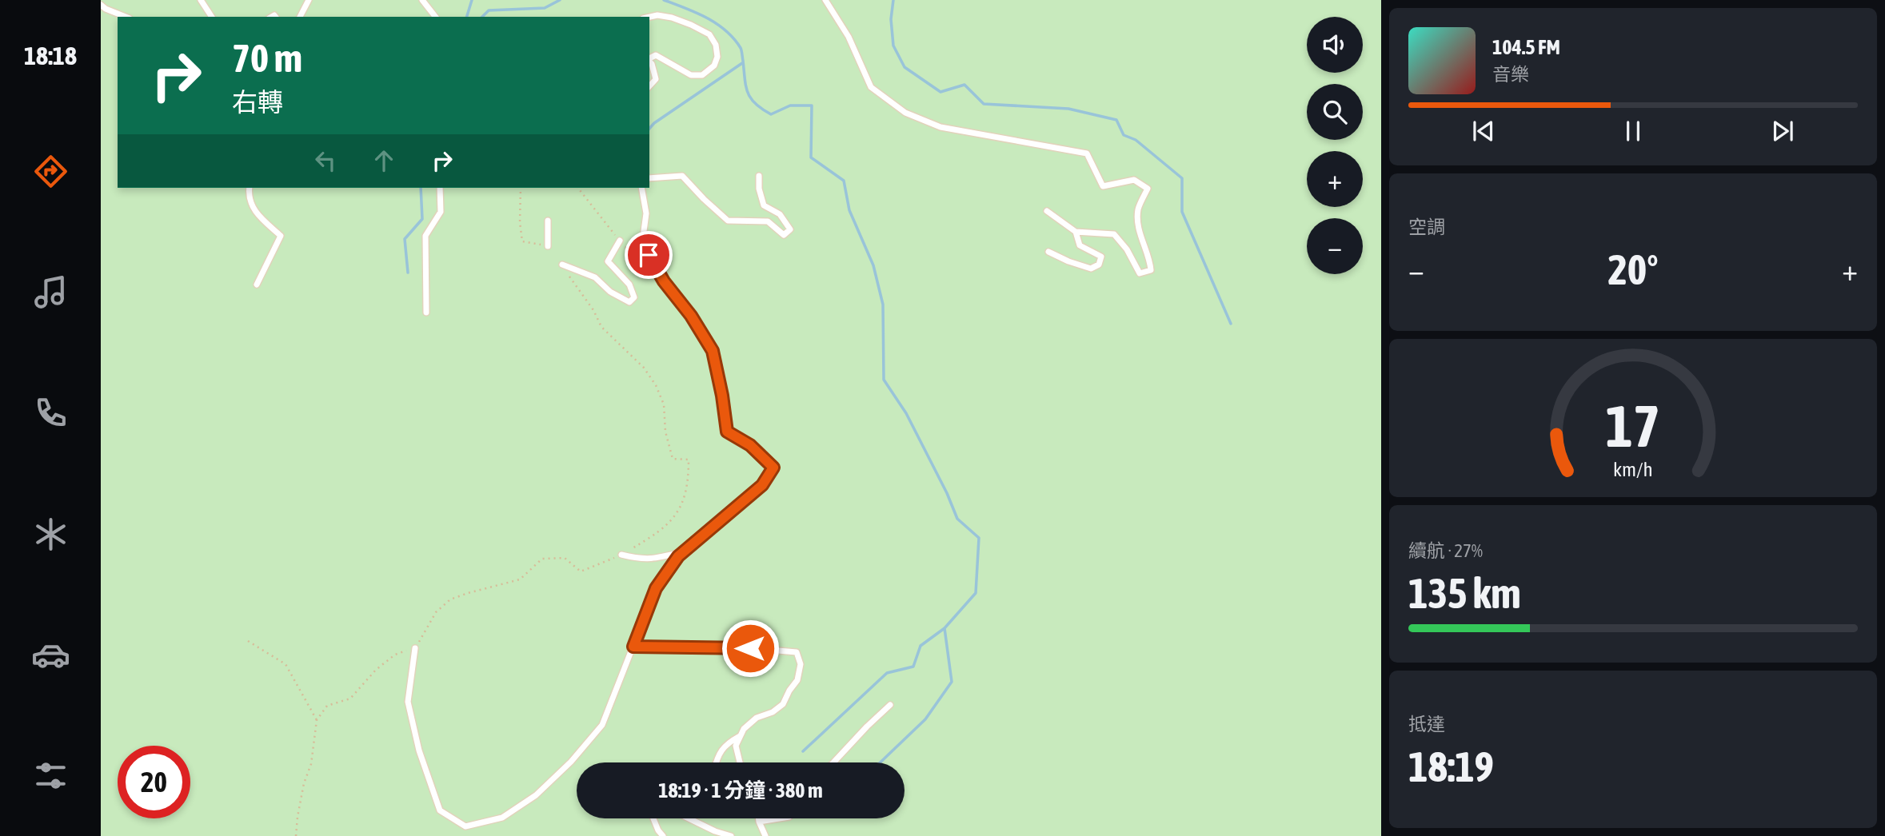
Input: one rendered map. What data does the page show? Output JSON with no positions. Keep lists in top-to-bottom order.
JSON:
{
  "page": {
    "tabs": "18:18",
    "map_buttons": ["+", "−"],
    "turn": ["70 m", "右轉"],
    "song": ["104.5 FM", "音樂"],
    "tile": [
      "空調",
      ["續航 · 27%", "135 km"],
      ["抵達", "18:19"]
    ],
    "heat": ["−", "20°", "+"],
    "limit": "20",
    "trip": "18:19 · 1 分鐘 · 380 m",
    "gauge": ["17", "km/h"]
  }
}
